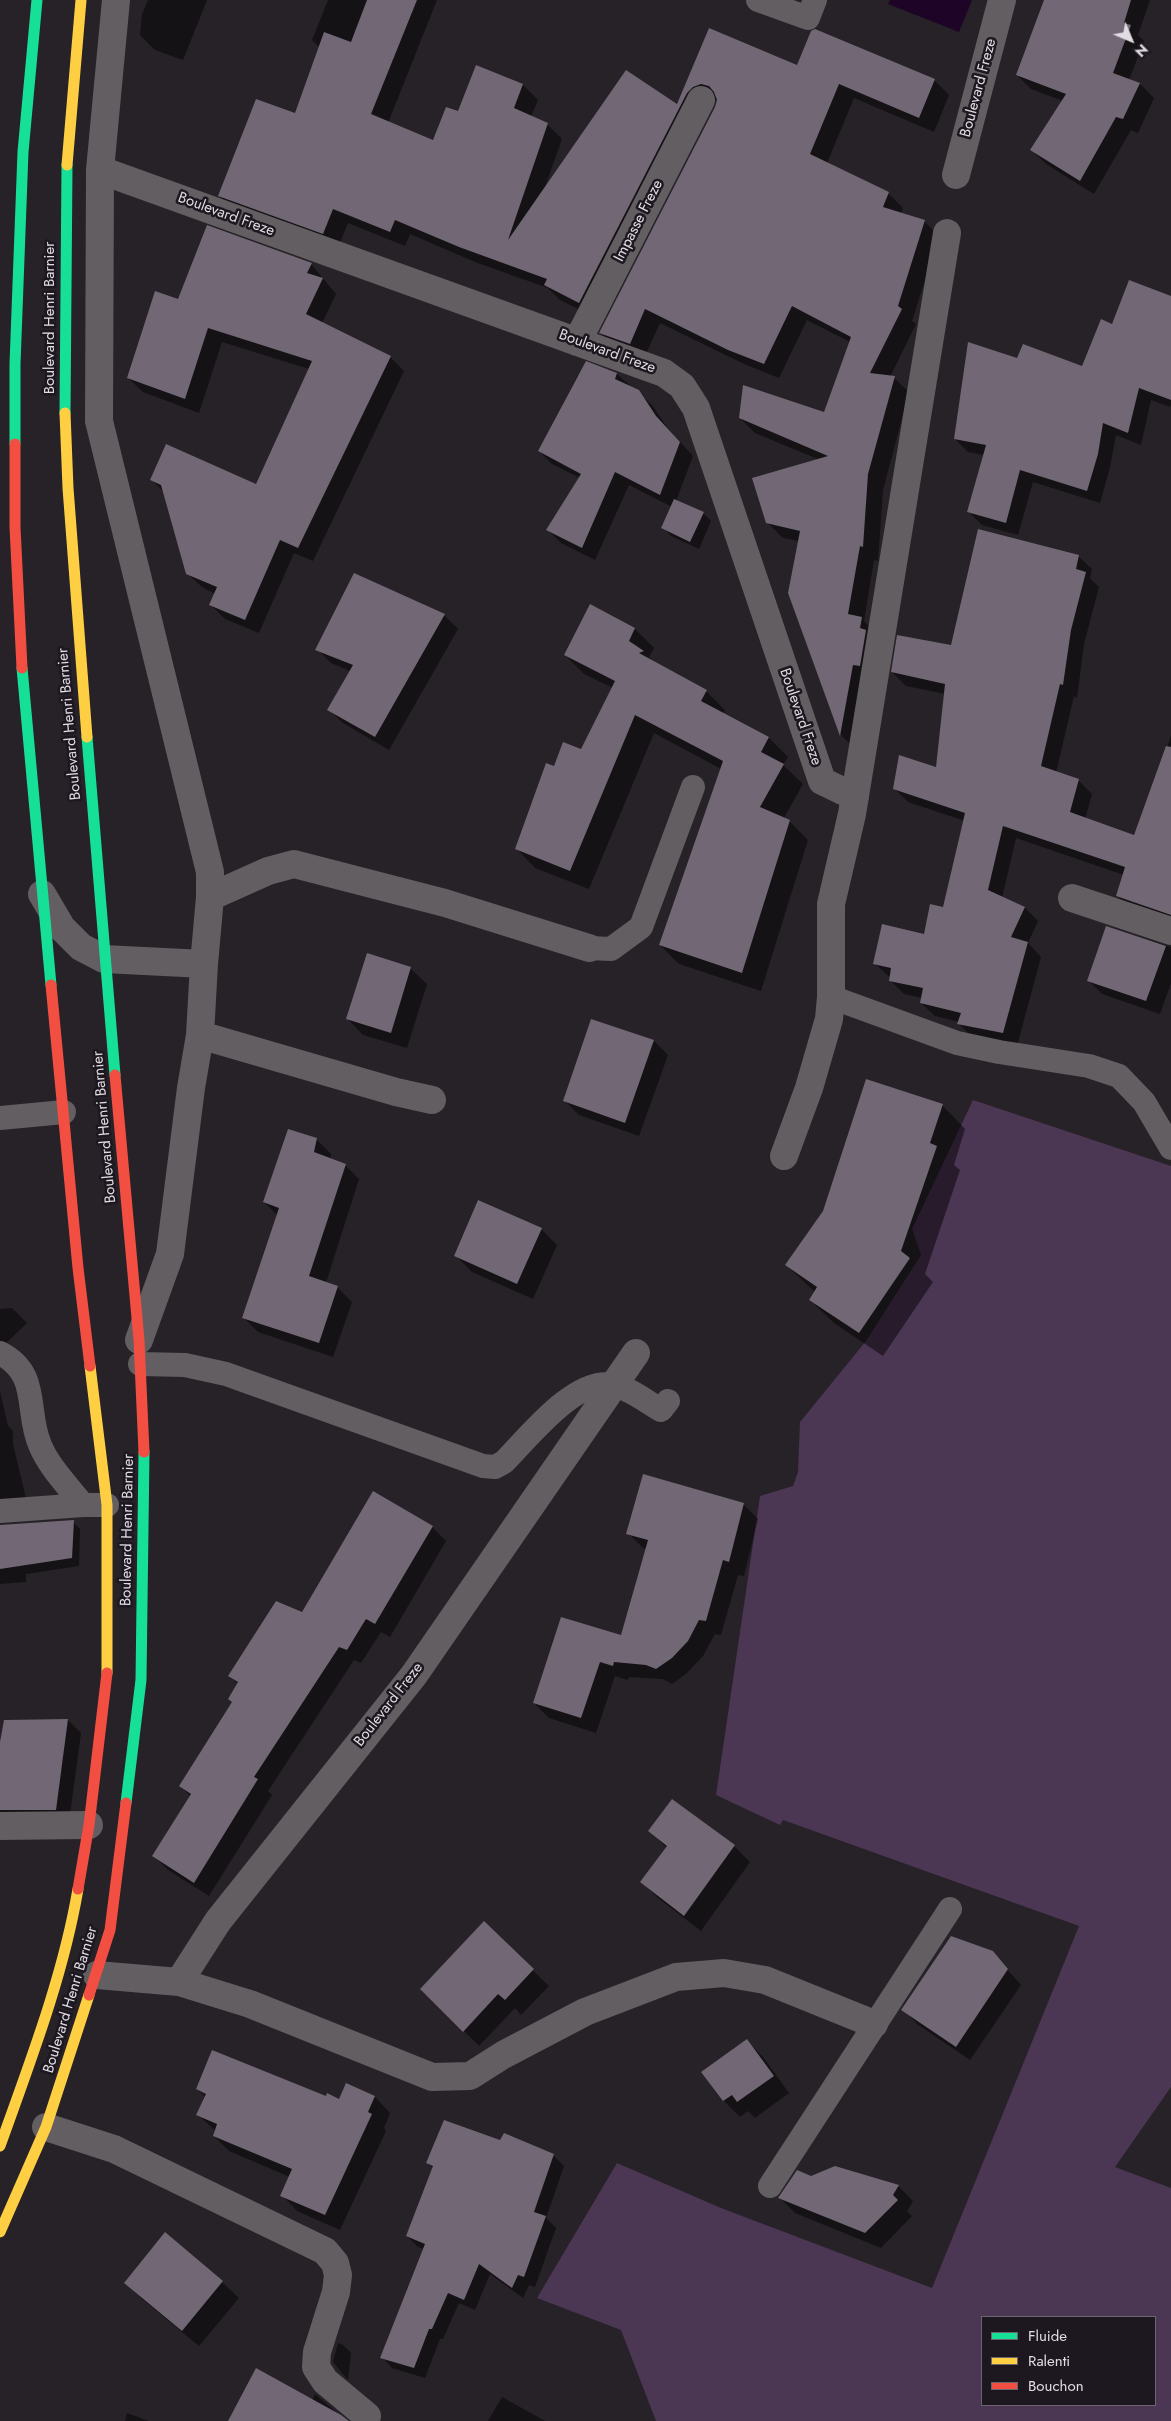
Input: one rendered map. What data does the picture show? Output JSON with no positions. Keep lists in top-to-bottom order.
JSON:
{
  "streets": {
    "main road": ["Boulevard Henri Barnier"],
    "street": ["Boulevard Freze", "Impasse Freze"]
  },
  "crossings": [
    ["Boulevard Freze", "Impasse Freze"]
  ],
  "legend": ["Fluide", "Ralenti", "Bouchon"],
  "north": "bottom right"
}
